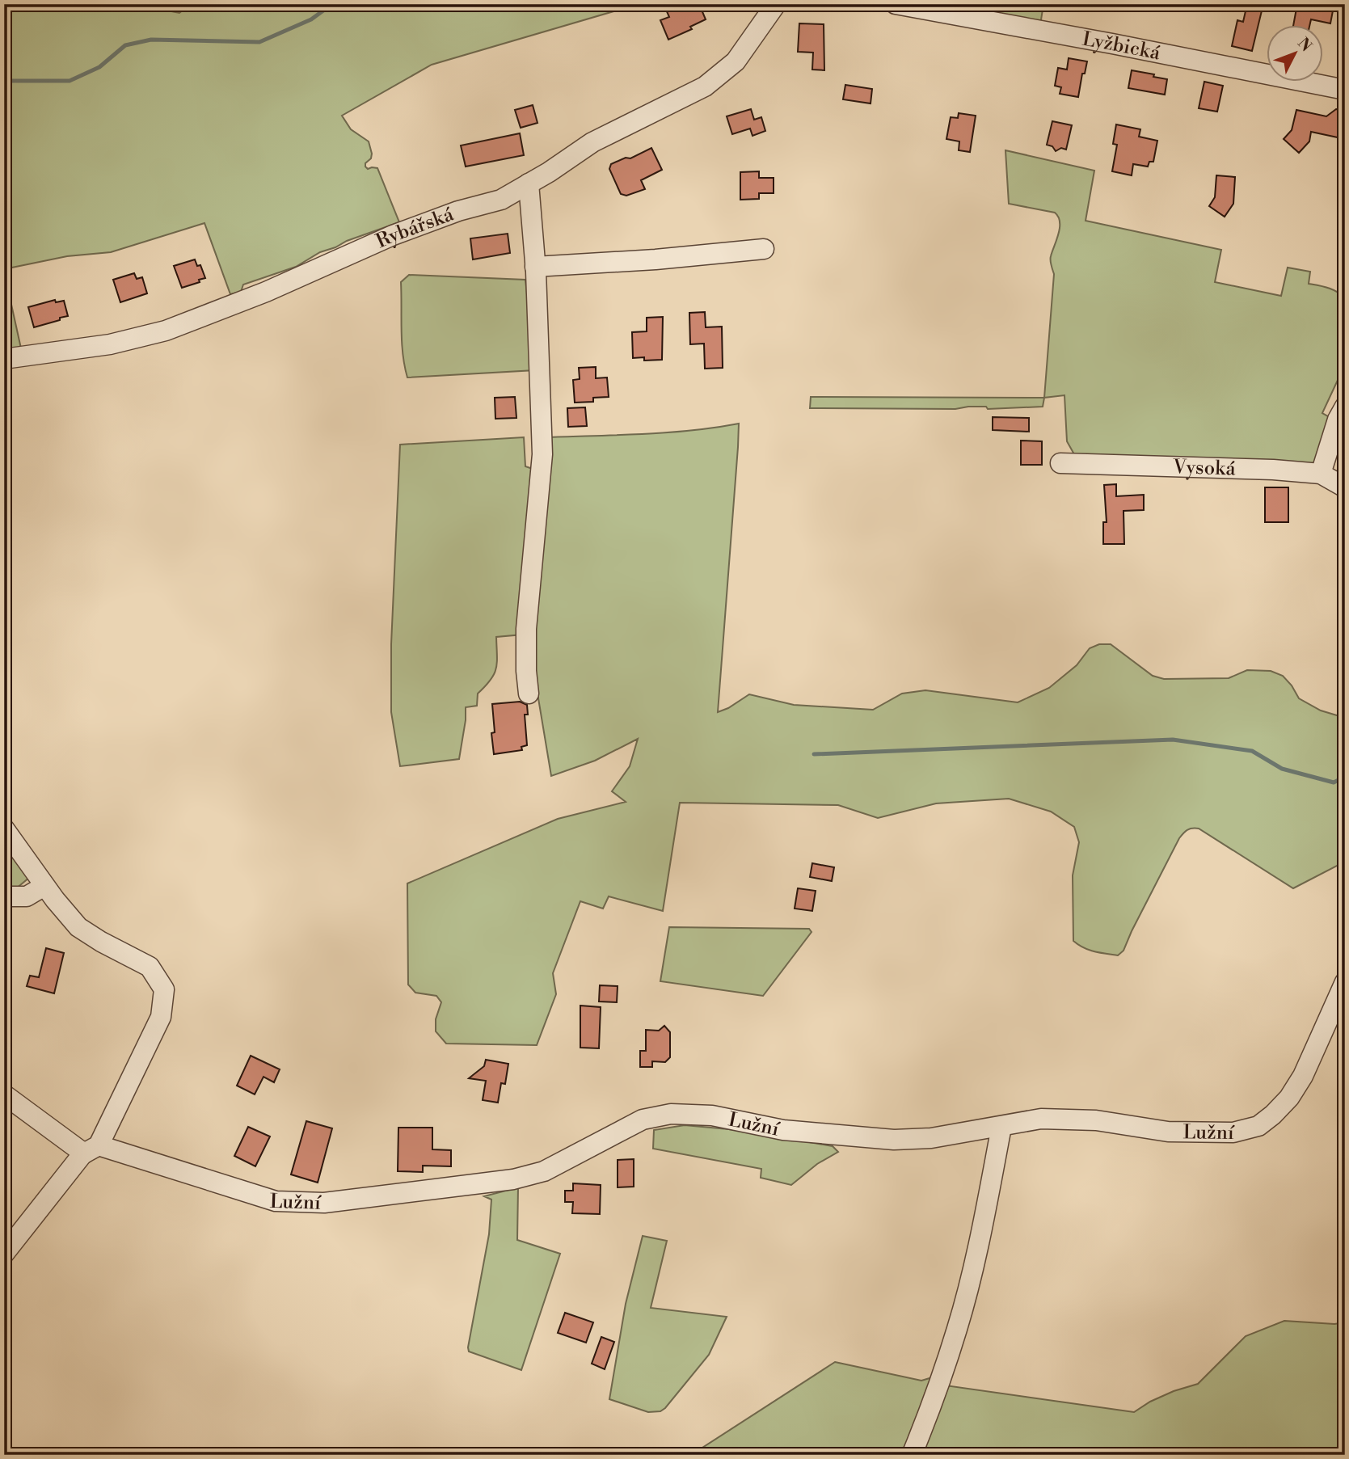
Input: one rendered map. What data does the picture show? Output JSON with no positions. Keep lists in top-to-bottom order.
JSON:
{
  "streets": {
    "street": [
      "Lyžbická",
      "Rybářská",
      "Vysoká",
      "Lužní"
    ]
  },
  "north": "top right"
}
